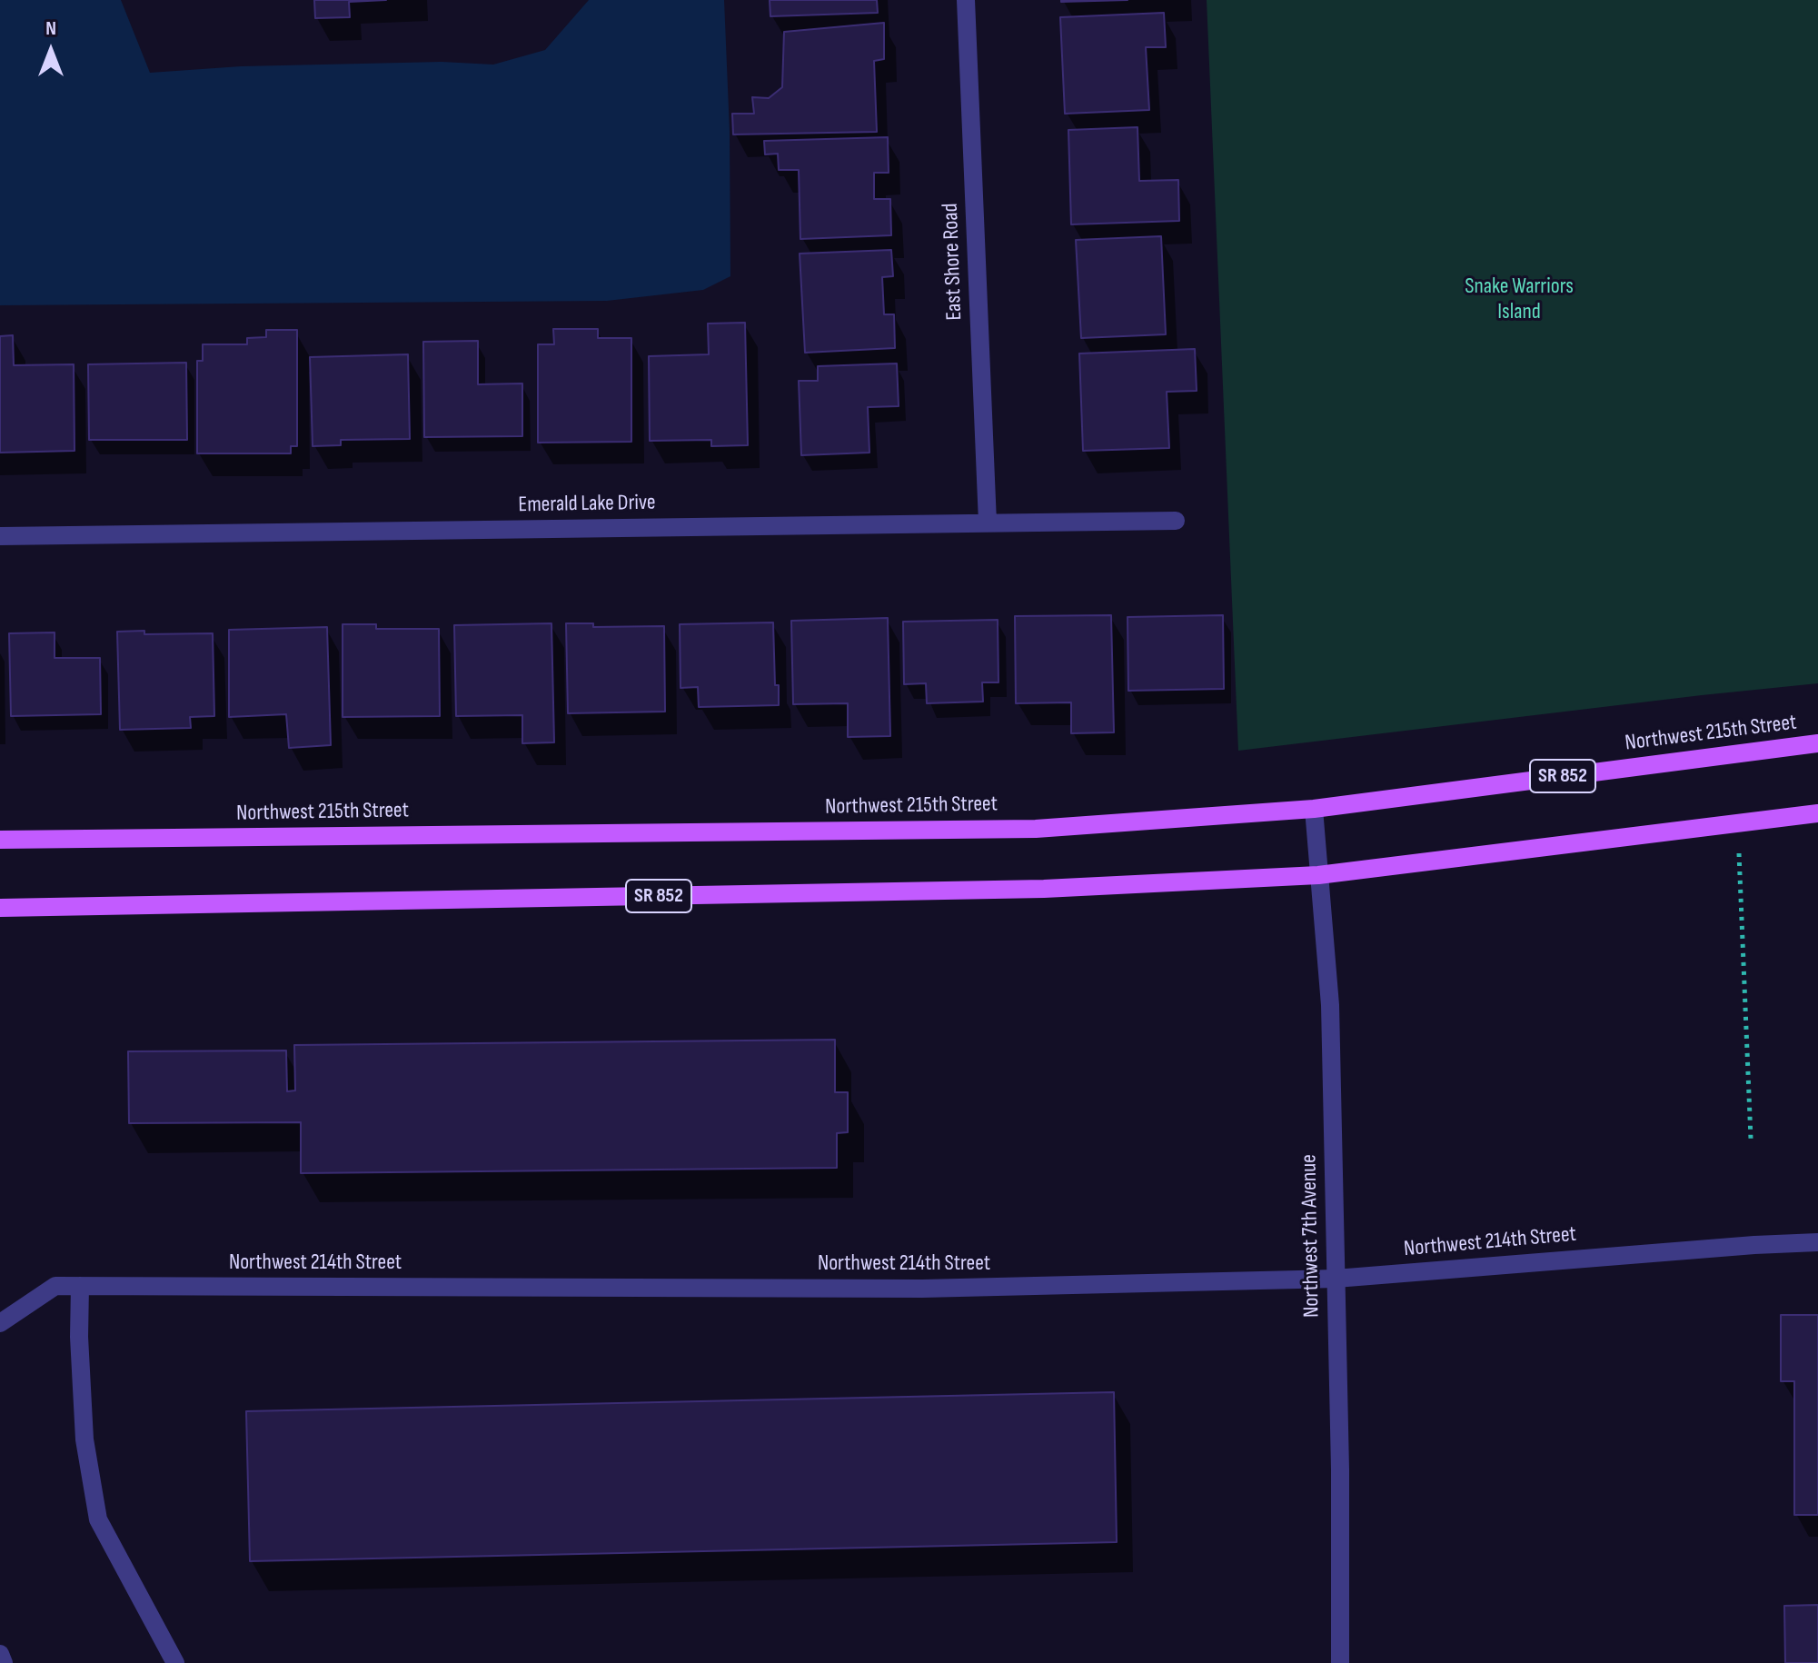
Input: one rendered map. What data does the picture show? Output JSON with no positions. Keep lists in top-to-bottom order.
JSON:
{
  "streets": {
    "main road": ["Northwest 215th Street", "SR 852"],
    "street": [
      "East Shore Road",
      "Emerald Lake Drive",
      "Northwest 7th Avenue",
      "Northwest 214th Street"
    ]
  },
  "crossings": [
    ["East Shore Road", "Emerald Lake Drive"],
    ["Northwest 215th Street", "Northwest 7th Avenue"],
    ["SR 852", "Northwest 7th Avenue"],
    ["Northwest 7th Avenue", "Northwest 214th Street"]
  ],
  "parks": ["Snake Warriors Island"],
  "north": "top"
}
